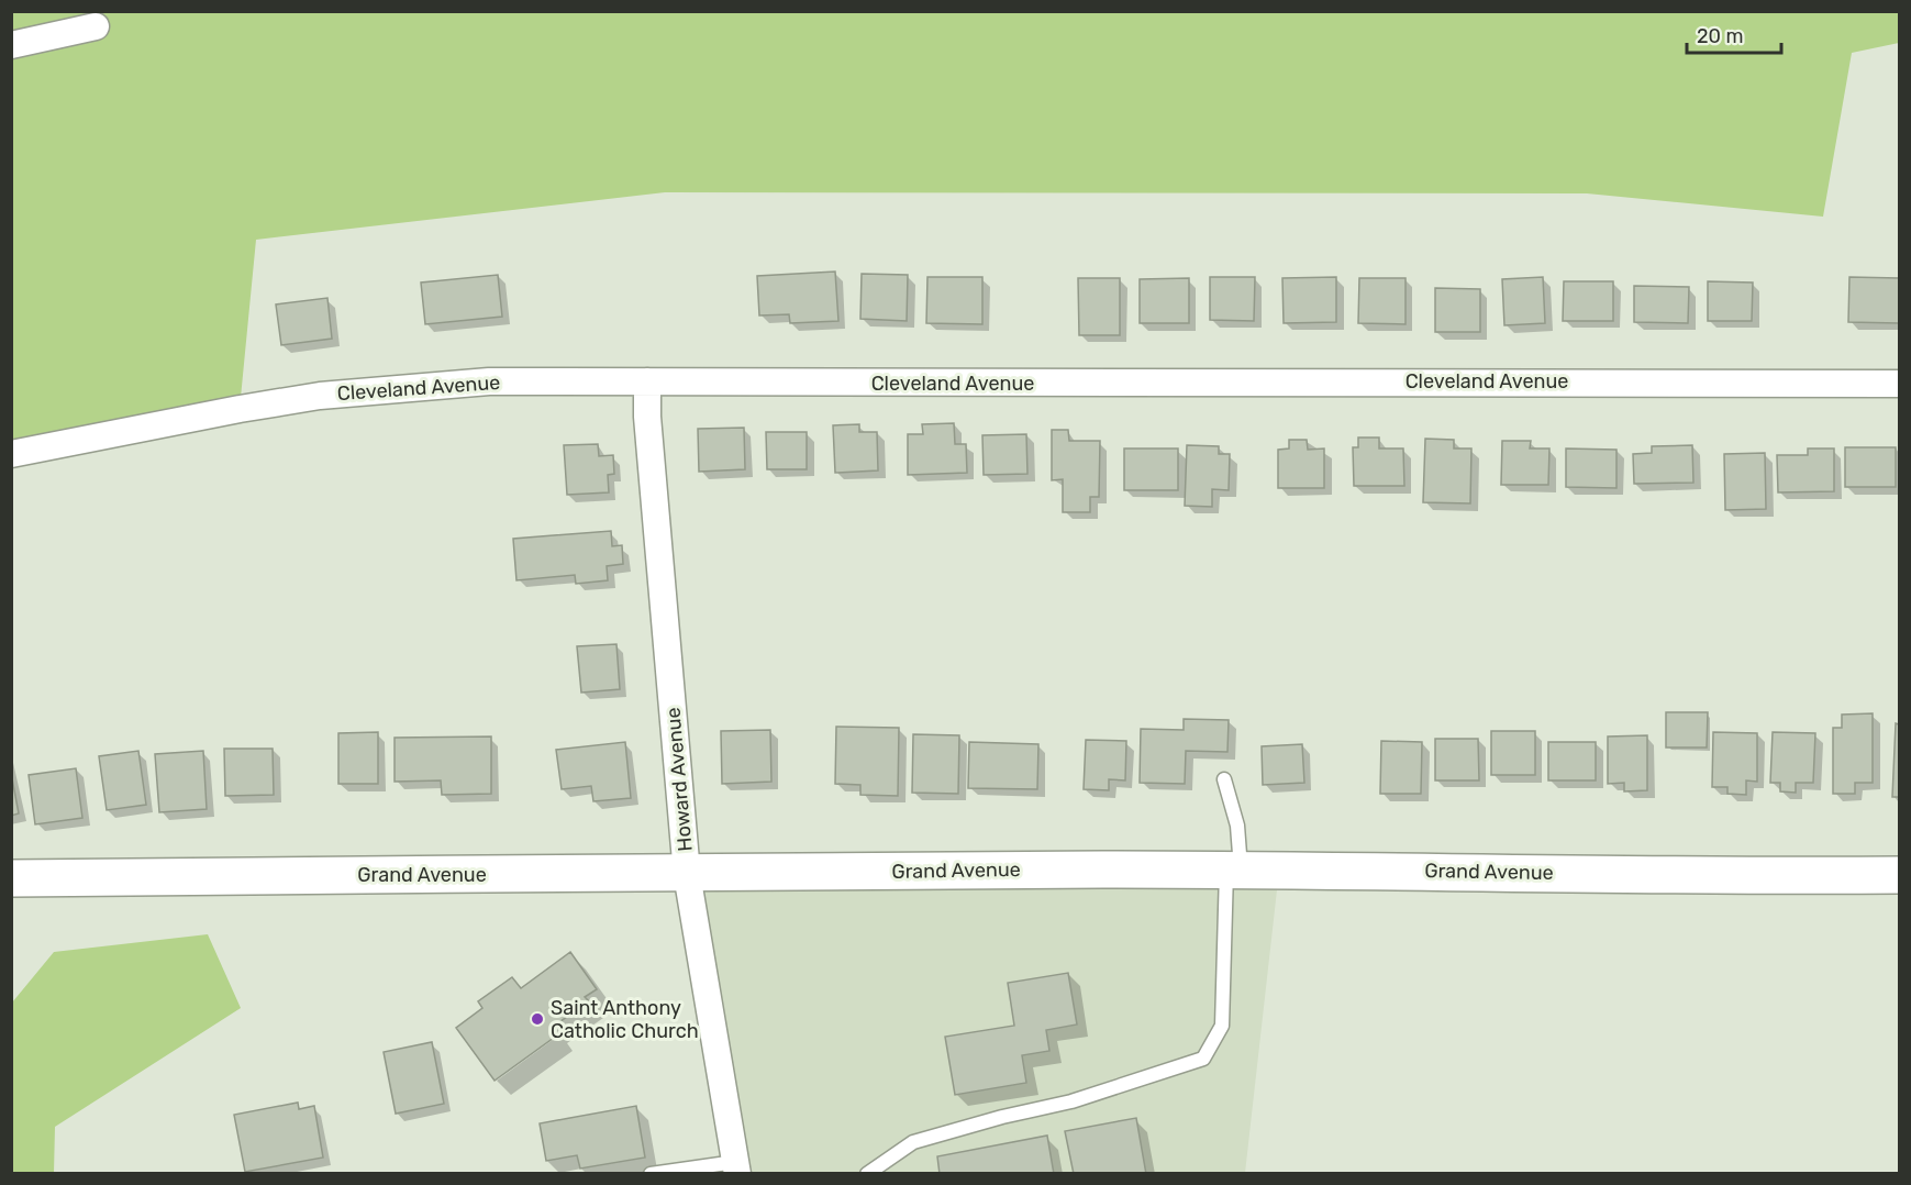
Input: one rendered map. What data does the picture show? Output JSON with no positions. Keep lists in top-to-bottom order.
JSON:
{
  "streets": {
    "street": ["Cleveland Avenue", "Howard Avenue", "Grand Avenue"]
  },
  "crossings": [
    ["Cleveland Avenue", "Howard Avenue"],
    ["Howard Avenue", "Grand Avenue"]
  ],
  "places": ["Saint Anthony Catholic Church"],
  "scale_bar": "20 m"
}
